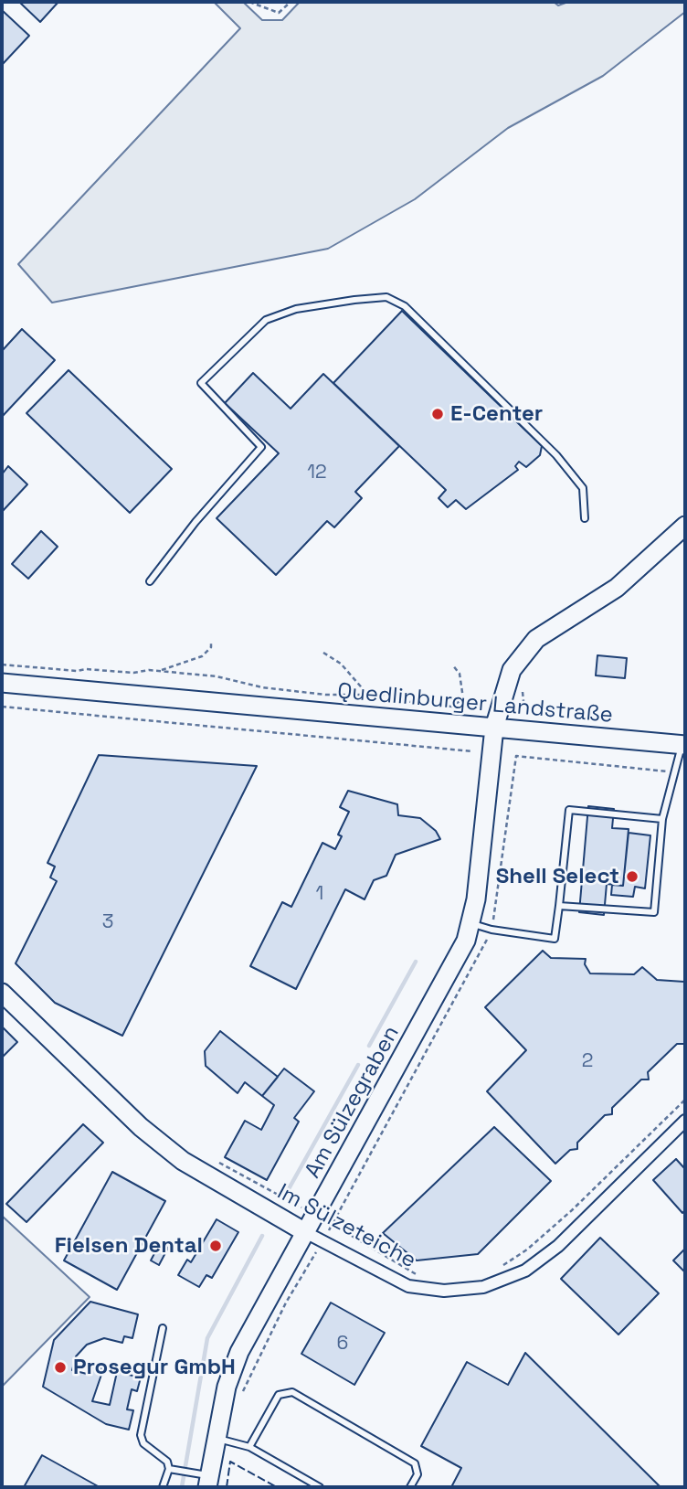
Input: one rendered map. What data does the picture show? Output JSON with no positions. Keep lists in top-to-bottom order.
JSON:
{
  "streets": {
    "street": ["Quedlinburger Landstraße", "Am Sülzegraben", "Im Sülzeteiche"]
  },
  "crossings": [
    ["Quedlinburger Landstraße", "Am Sülzegraben"],
    ["Am Sülzegraben", "Im Sülzeteiche"]
  ],
  "places": [
    "E-Center",
    "Shell Select",
    "Fielsen Dental",
    "Prosegur GmbH"
  ],
  "house_numbers": [
    "12",
    "1",
    "3",
    "2",
    "6"
  ]
}
